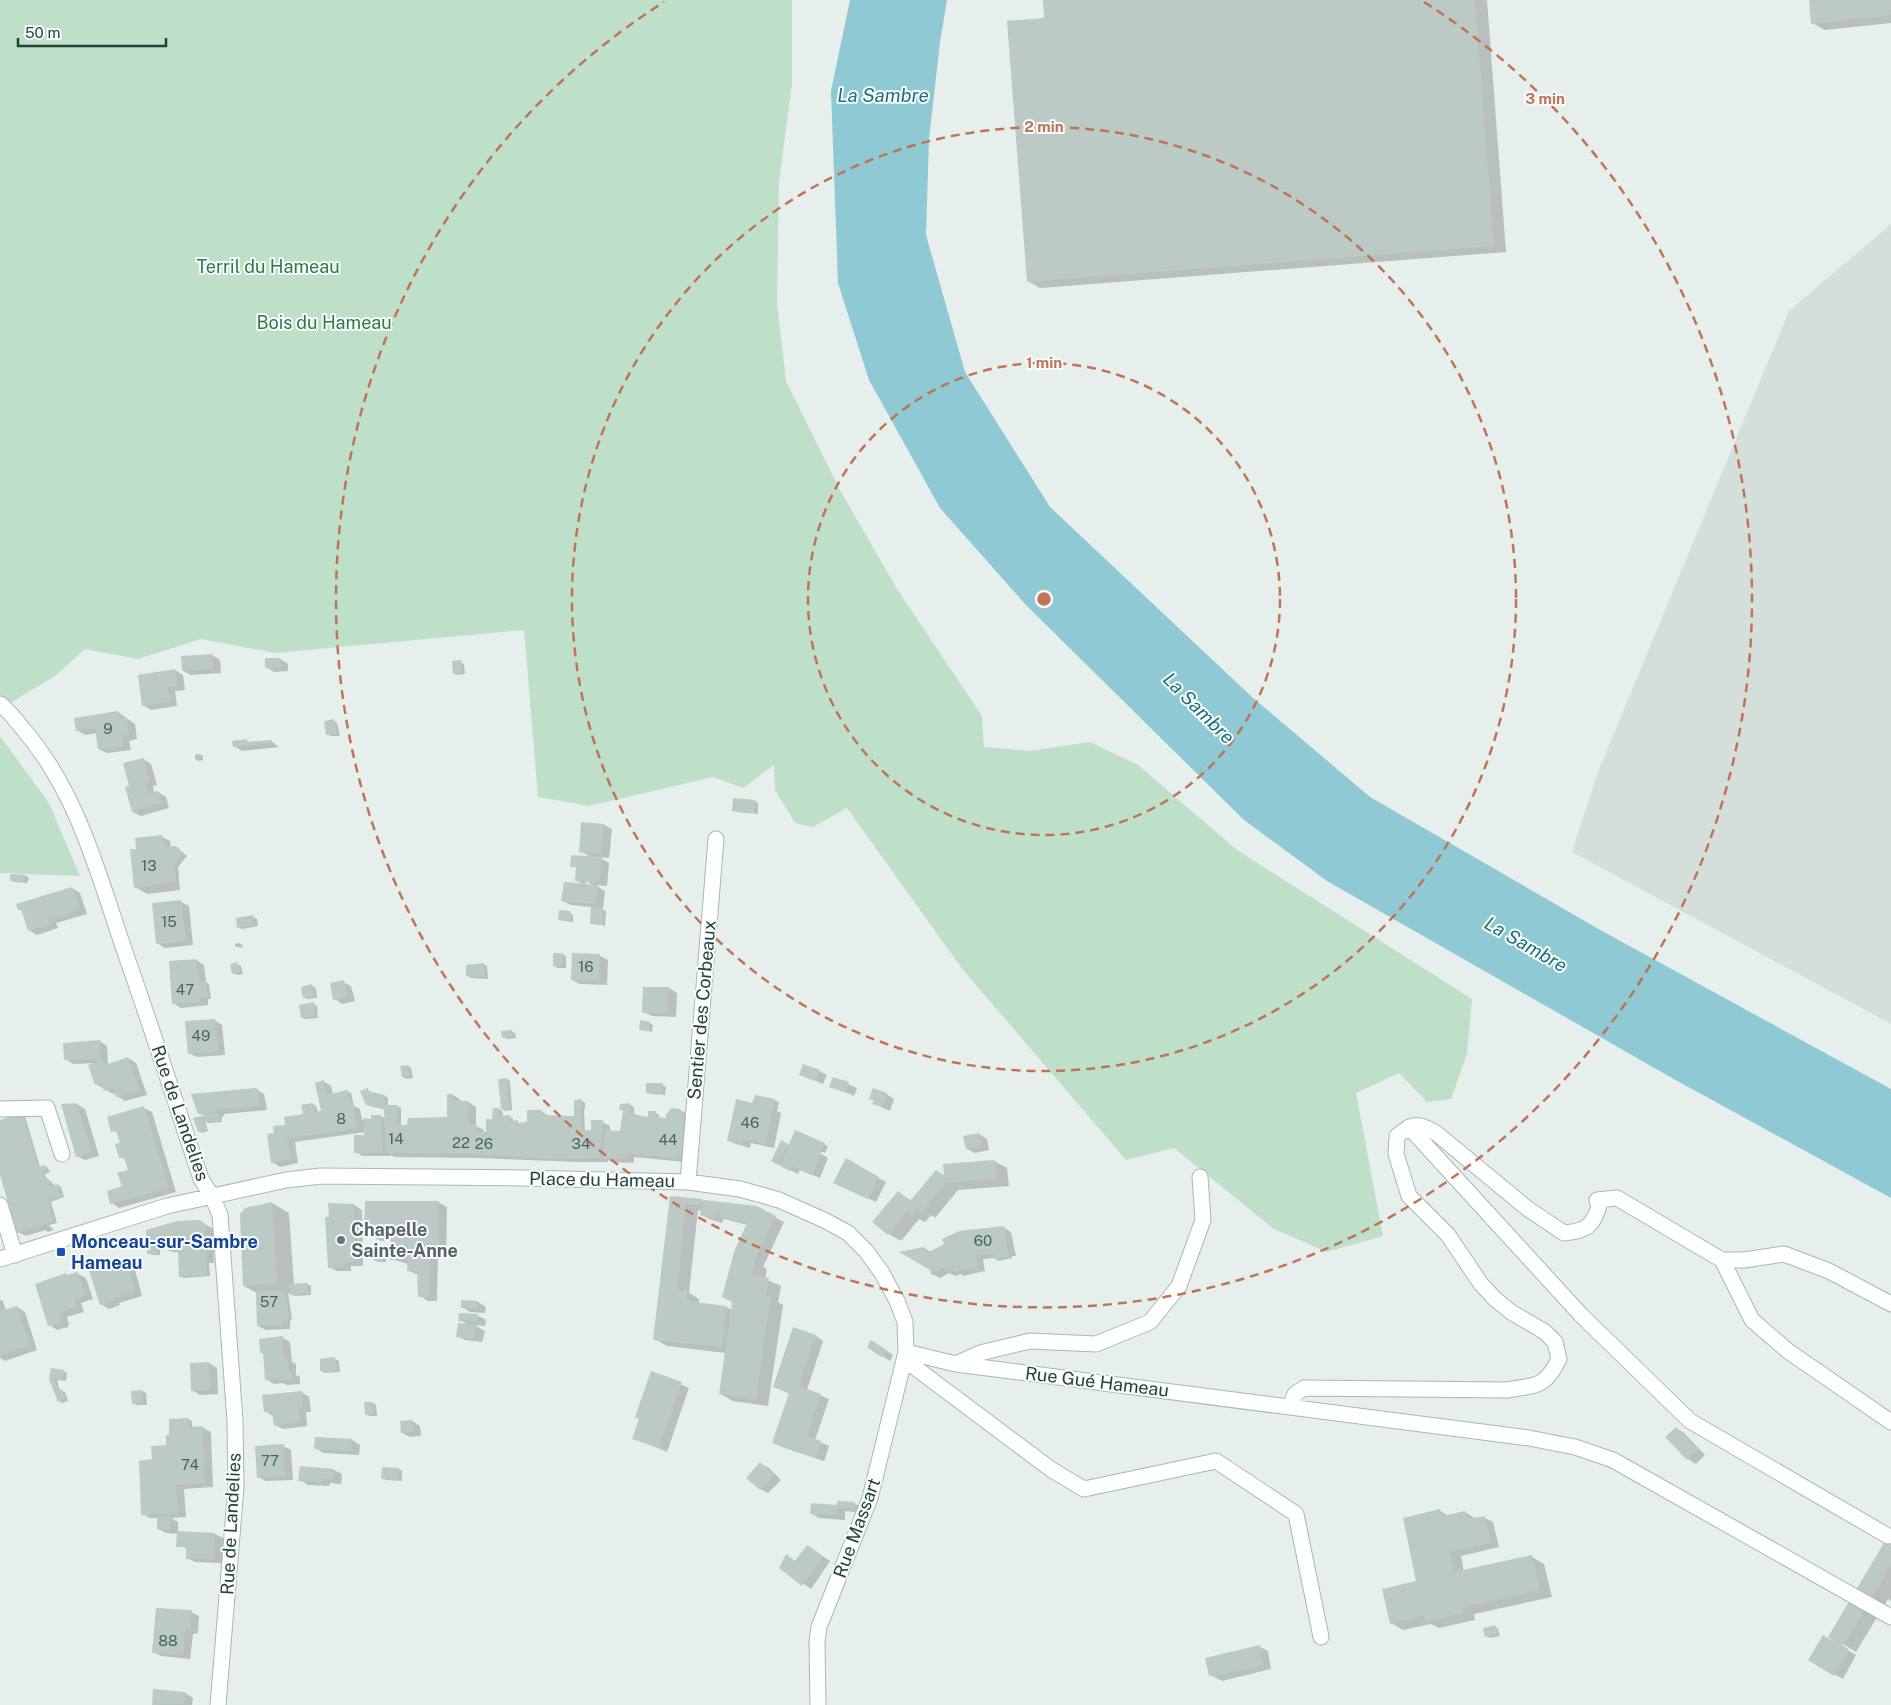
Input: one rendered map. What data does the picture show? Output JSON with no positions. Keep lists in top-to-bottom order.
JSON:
{
  "streets": {
    "street": [
      "Sentier des Corbeaux",
      "Rue de Landelies",
      "Place du Hameau",
      "Rue Gué Hameau",
      "Rue Massart"
    ]
  },
  "crossings": [
    ["Sentier des Corbeaux", "Place du Hameau"],
    ["Rue de Landelies", "Place du Hameau"],
    ["Place du Hameau", "Rue Gué Hameau"],
    ["Place du Hameau", "Rue Massart"],
    ["Rue Gué Hameau", "Rue Massart"]
  ],
  "water": ["La Sambre"],
  "parks": ["Terril du Hameau", "Bois du Hameau"],
  "places": {
    "other": ["Chapelle Sainte-Anne"],
    "transit": ["Monceau-sur-Sambre Hameau"]
  },
  "house_numbers": [
    "9",
    "13",
    "15",
    "16",
    "47",
    "49",
    "8",
    "46",
    "14",
    "44",
    "22",
    "26",
    "34",
    "60",
    "57",
    "77",
    "74",
    "88"
  ],
  "scale_bar": "50 m",
  "rings": ["3 min", "2 min", "1 min"]
}
